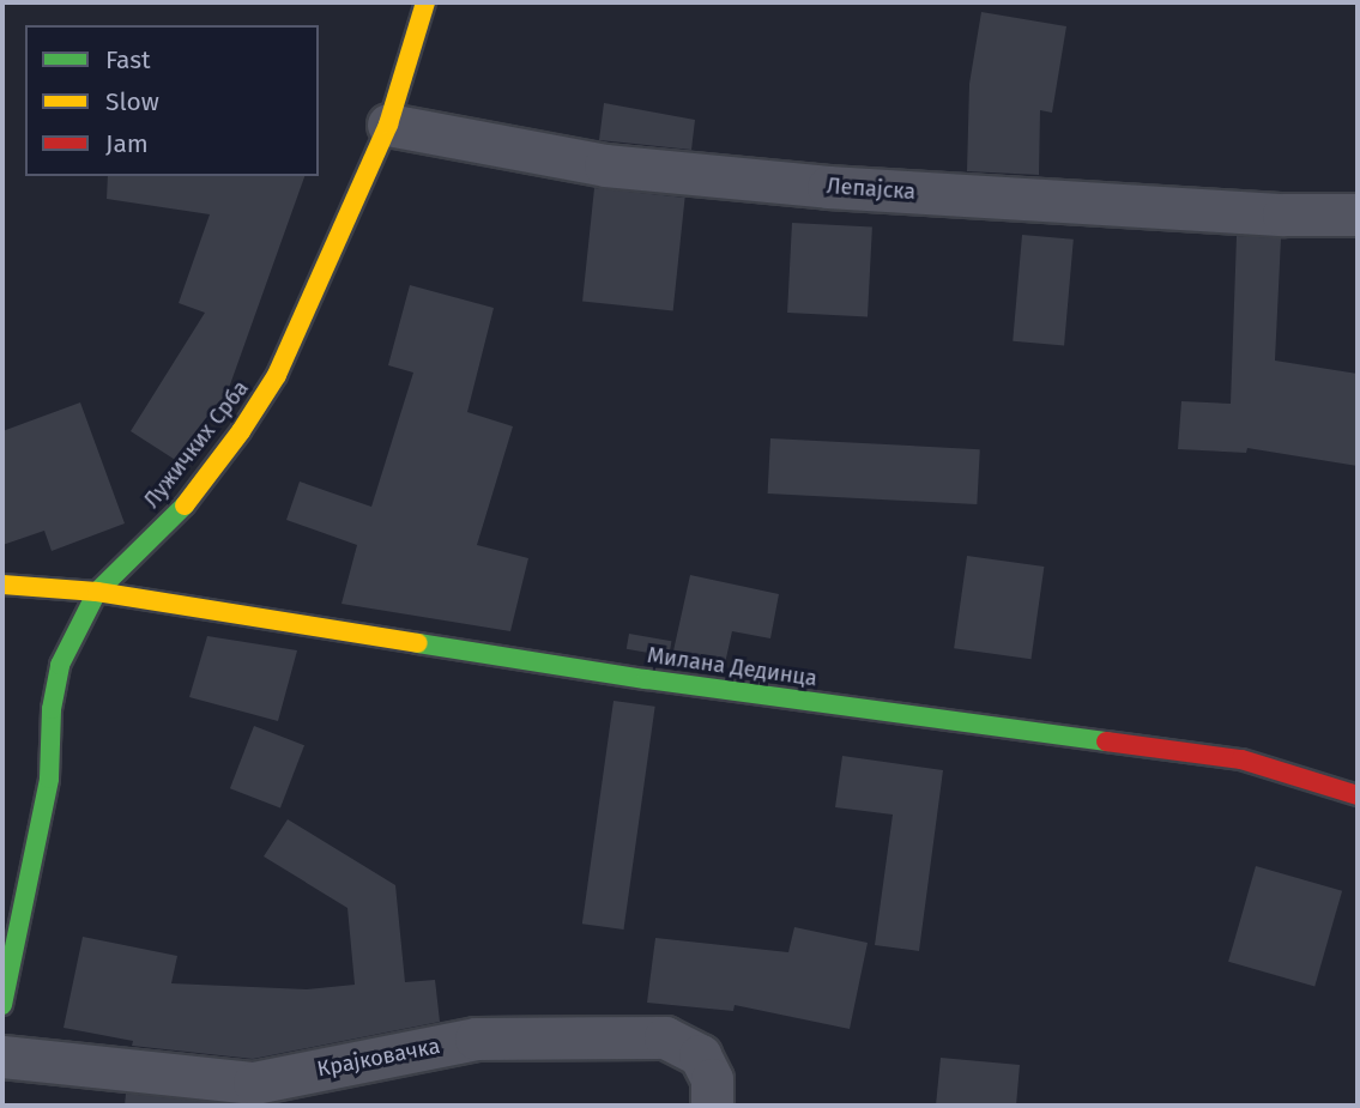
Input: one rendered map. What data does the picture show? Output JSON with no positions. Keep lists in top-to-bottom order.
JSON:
{
  "streets": {
    "street": [
      "Лепајска",
      "Лужичких Срба",
      "Милана Дединца",
      "Крајковачка"
    ]
  },
  "crossings": [
    ["Лепајска", "Лужичких Срба"],
    ["Лужичких Срба", "Милана Дединца"]
  ],
  "legend": ["Fast", "Slow", "Jam"]
}
